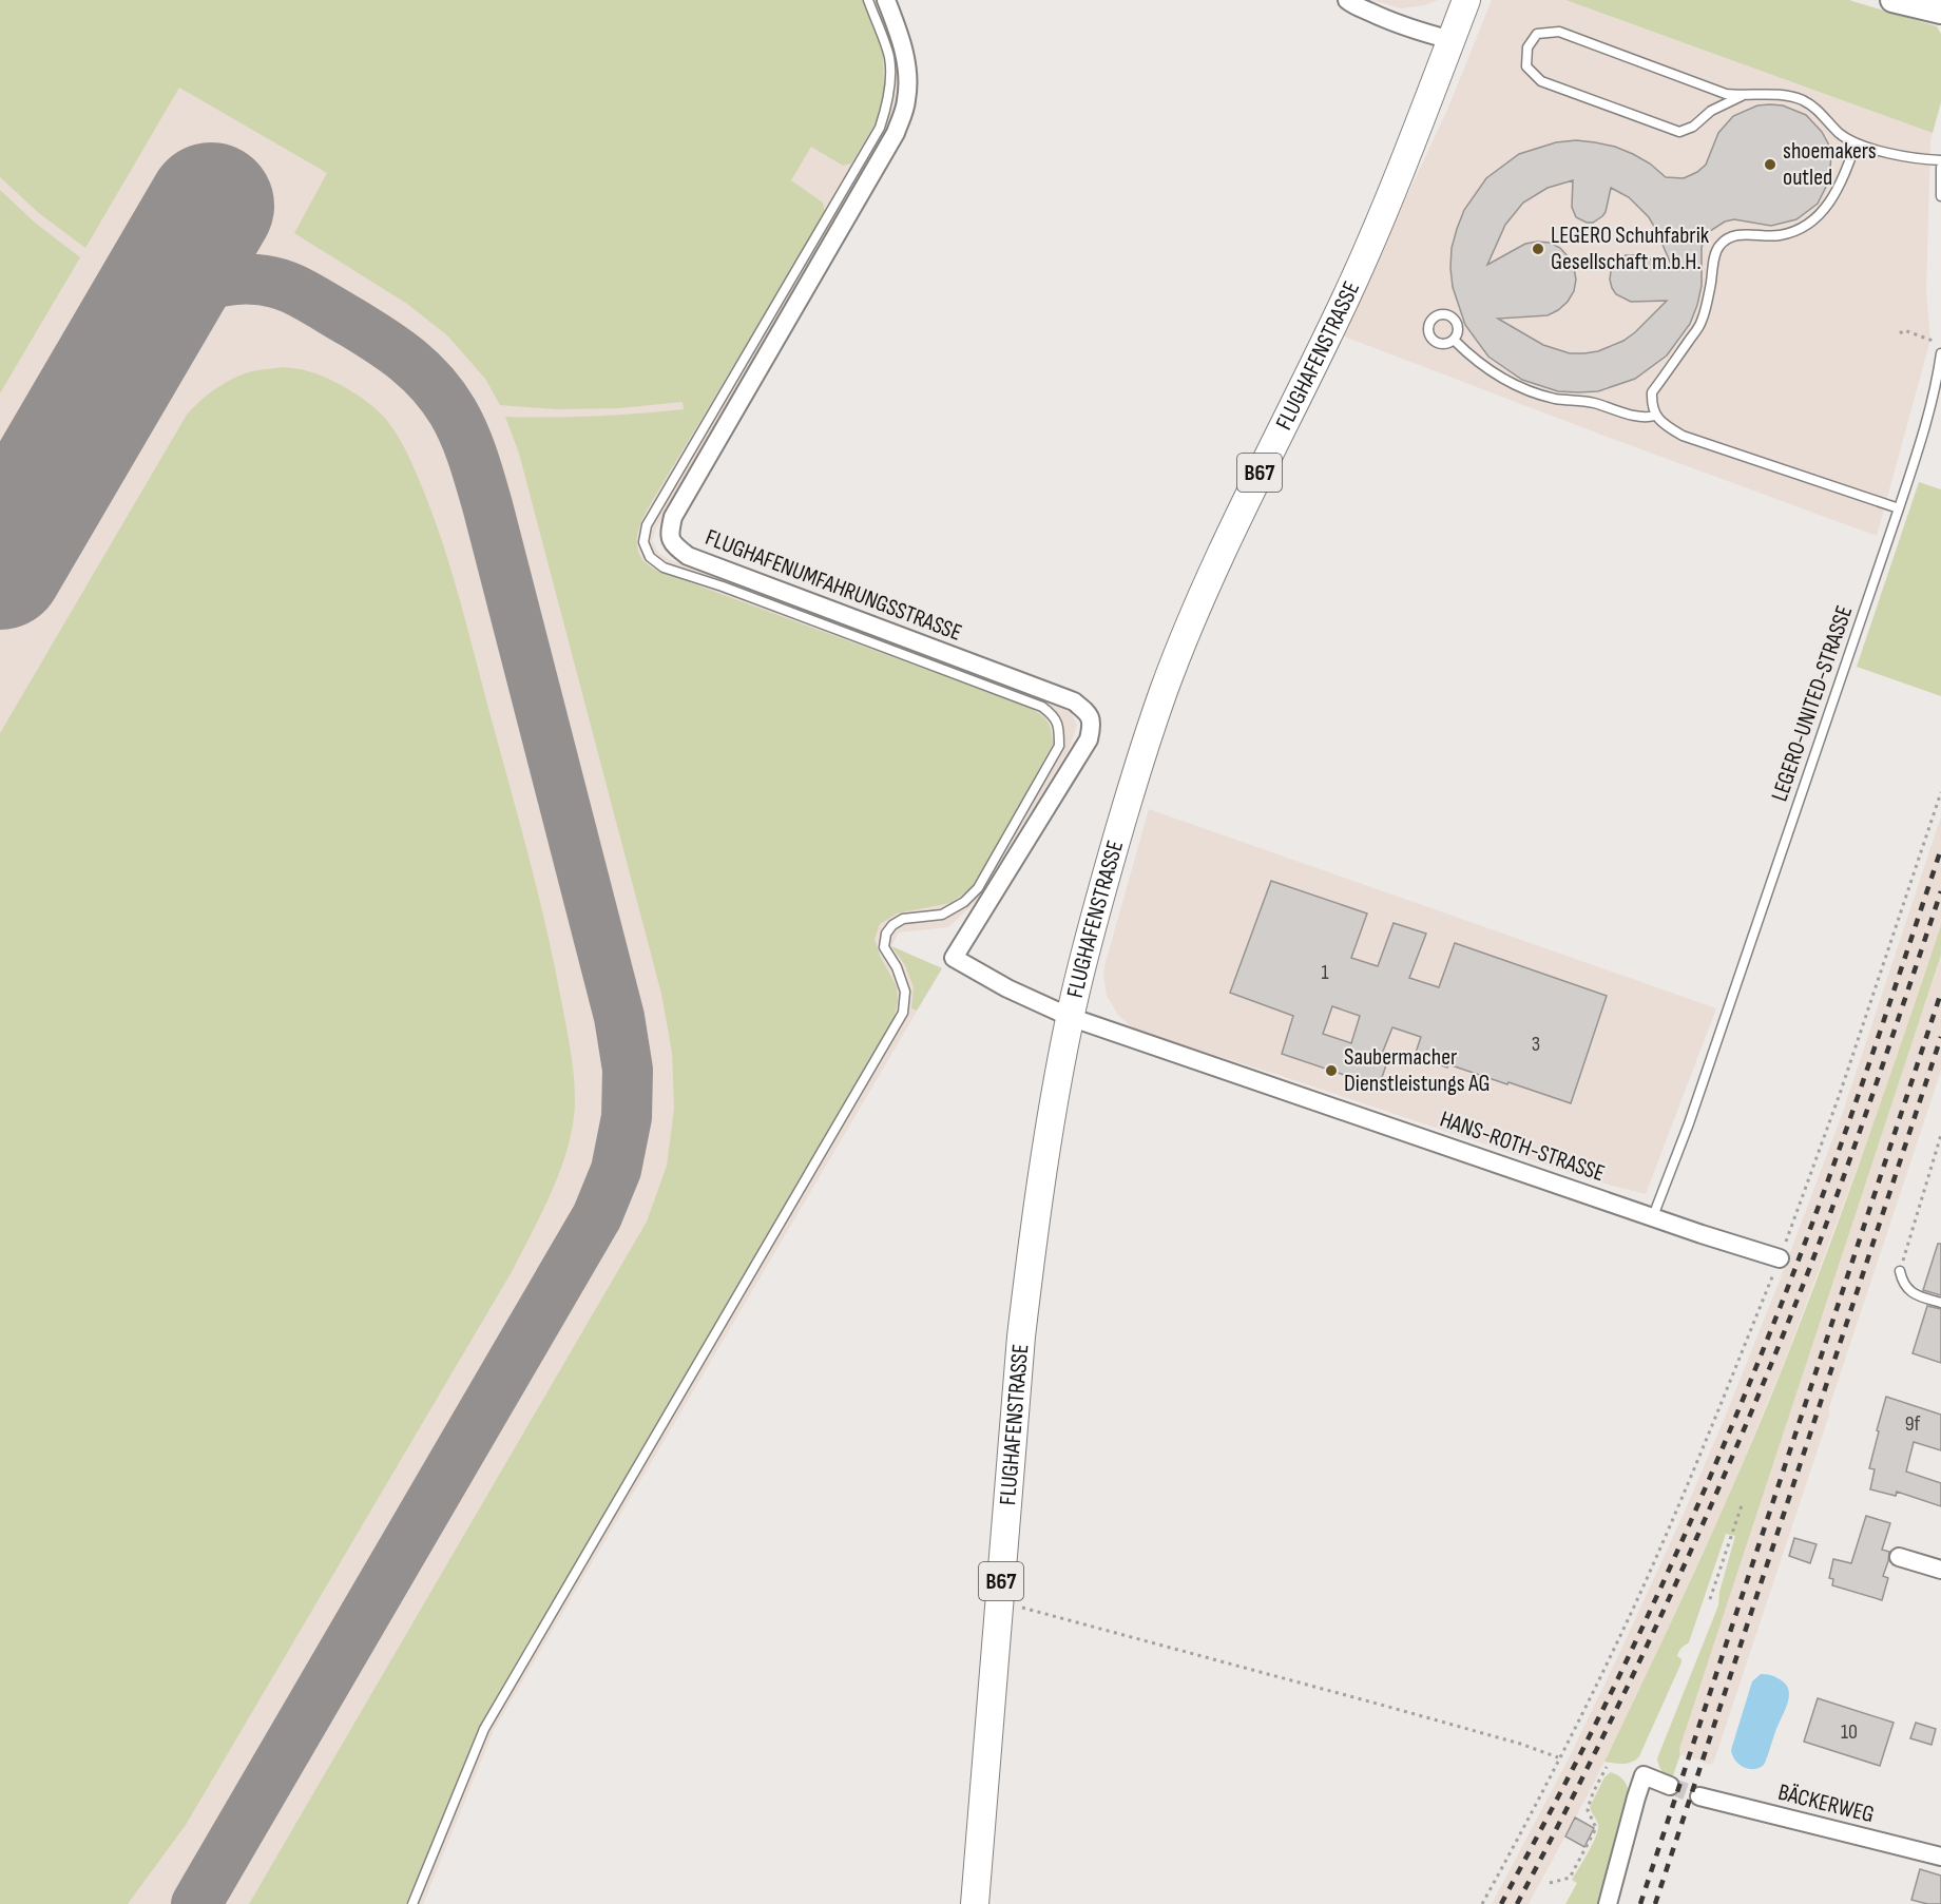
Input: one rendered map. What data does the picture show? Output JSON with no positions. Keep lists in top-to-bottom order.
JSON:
{
  "streets": {
    "main road": ["FLUGHAFENSTRASSE", "B67"],
    "street": ["FLUGHAFENUMFAHRUNGSSTRASSE", "HANS-ROTH-STRASSE", "BÄCKERWEG"],
    "lane": ["LEGERO-UNITED-STRASSE"]
  },
  "crossings": [
    ["FLUGHAFENSTRASSE", "FLUGHAFENUMFAHRUNGSSTRASSE"],
    ["FLUGHAFENSTRASSE", "HANS-ROTH-STRASSE"],
    ["FLUGHAFENUMFAHRUNGSSTRASSE", "HANS-ROTH-STRASSE"],
    ["LEGERO-UNITED-STRASSE", "HANS-ROTH-STRASSE"]
  ],
  "places": ["shoemakers outled", "LEGERO Schuhfabrik Gesellschaft m.b.H.", "Saubermacher Dienstleistungs AG"],
  "house_numbers": [
    "1",
    "3",
    "9f",
    "10"
  ]
}
